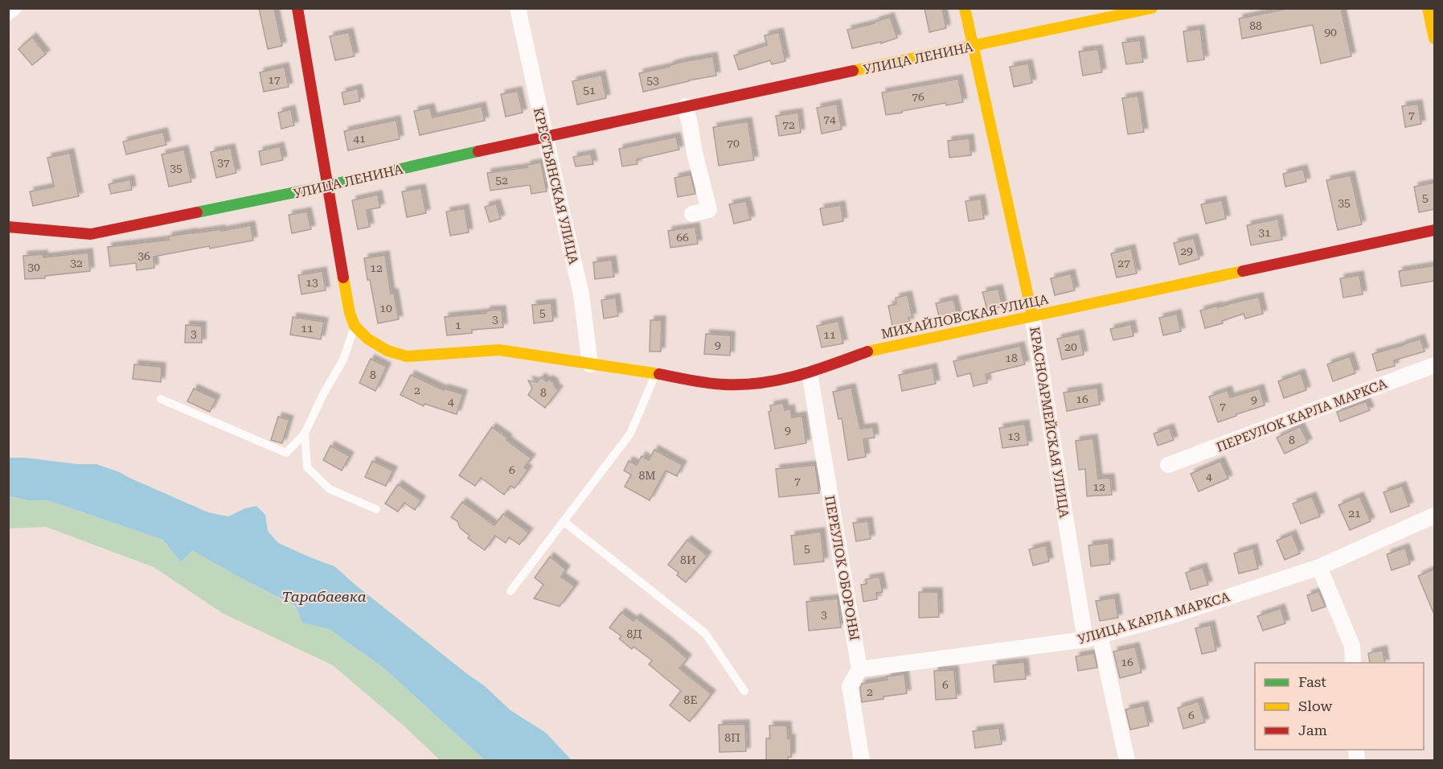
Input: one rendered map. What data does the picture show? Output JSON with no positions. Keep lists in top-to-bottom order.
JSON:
{
  "streets": {
    "street": [
      "УЛИЦА ЛЕНИНА",
      "КРЕСТЬЯНСКАЯ УЛИЦА",
      "МИХАЙЛОВСКАЯ УЛИЦА",
      "ПЕРЕУЛОК КАРЛА МАРКСА",
      "КРАСНОАРМЕЙСКАЯ УЛИЦА",
      "ПЕРЕУЛОК ОБОРОНЫ",
      "УЛИЦА КАРЛА МАРКСА"
    ]
  },
  "crossings": [
    ["УЛИЦА ЛЕНИНА", "КРЕСТЬЯНСКАЯ УЛИЦА"],
    ["УЛИЦА ЛЕНИНА", "КРАСНОАРМЕЙСКАЯ УЛИЦА"],
    ["КРЕСТЬЯНСКАЯ УЛИЦА", "МИХАЙЛОВСКАЯ УЛИЦА"],
    ["МИХАЙЛОВСКАЯ УЛИЦА", "КРАСНОАРМЕЙСКАЯ УЛИЦА"],
    ["МИХАЙЛОВСКАЯ УЛИЦА", "ПЕРЕУЛОК ОБОРОНЫ"],
    ["КРАСНОАРМЕЙСКАЯ УЛИЦА", "УЛИЦА КАРЛА МАРКСА"],
    ["ПЕРЕУЛОК ОБОРОНЫ", "УЛИЦА КАРЛА МАРКСА"]
  ],
  "water": ["Тарабаевка"],
  "house_numbers": [
    "88",
    "90",
    "17",
    "53",
    "51",
    "76",
    "7",
    "74",
    "72",
    "41",
    "70",
    "37",
    "35",
    "52",
    "5",
    "35",
    "31",
    "66",
    "29",
    "36",
    "32",
    "27",
    "30",
    "12",
    "13",
    "10",
    "5",
    "3",
    "1",
    "11",
    "3",
    "11",
    "9",
    "20",
    "18",
    "8",
    "2",
    "8",
    "16",
    "9",
    "4",
    "7",
    "9",
    "13",
    "8",
    "6",
    "8М",
    "4",
    "7",
    "12",
    "21",
    "5",
    "8И",
    "3",
    "8Д",
    "16",
    "6",
    "2",
    "8Е",
    "6",
    "8П"
  ],
  "legend": ["Fast", "Slow", "Jam"]
}
